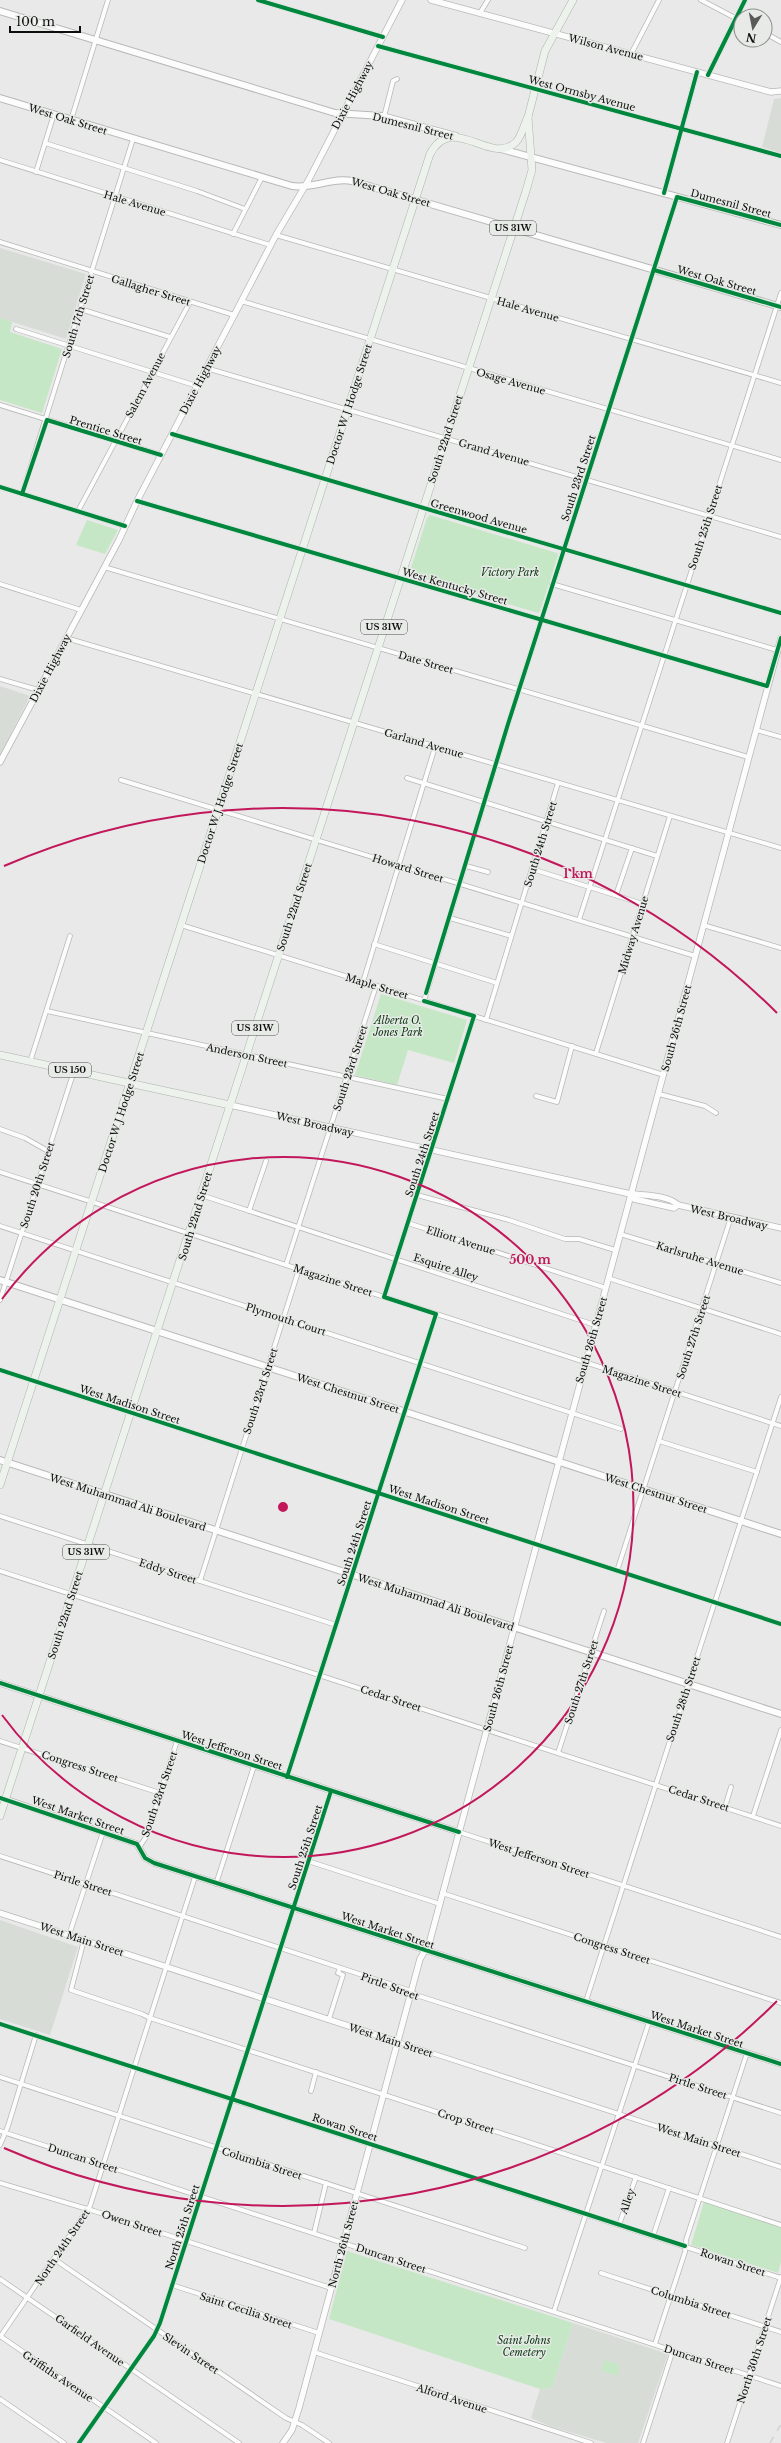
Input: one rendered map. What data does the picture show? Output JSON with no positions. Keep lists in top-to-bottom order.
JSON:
{
  "streets": {
    "main road": [
      "West Oak Street",
      "Dumesnil Street",
      "US 31W",
      "Doctor W J Hodge Street",
      "South 22nd Street",
      "US 150",
      "West Broadway",
      "West Chestnut Street",
      "West Muhammad Ali Boulevard"
    ],
    "street": [
      "Wilson Avenue",
      "West Ormsby Avenue",
      "Dixie Highway",
      "Hale Avenue",
      "Gallagher Street",
      "South 17th Street",
      "Osage Avenue",
      "Salem Avenue",
      "Prentice Street",
      "Grand Avenue",
      "South 23rd Street",
      "Greenwood Avenue",
      "South 25th Street",
      "West Kentucky Street",
      "Date Street",
      "Garland Avenue",
      "South 24th Street",
      "Howard Street",
      "Midway Avenue",
      "Maple Street",
      "South 26th Street",
      "Anderson Street",
      "South 20th Street",
      "Elliott Avenue",
      "Karlsruhe Avenue",
      "Esquire Alley",
      "Magazine Street",
      "Plymouth Court",
      "South 27th Street",
      "West Madison Street",
      "Eddy Street",
      "Cedar Street",
      "South 28th Street",
      "West Jefferson Street",
      "Congress Street",
      "West Market Street",
      "Pirtle Street",
      "West Main Street",
      "Crop Street",
      "Rowan Street",
      "Duncan Street",
      "Columbia Street",
      "Alley",
      "Owen Street",
      "North 25th Street",
      "North 26th Street",
      "North 24th Street",
      "Saint Cecilia Street",
      "Garfield Avenue",
      "Slevin Street",
      "North 30th Street",
      "Griffiths Avenue",
      "Alford Avenue"
    ]
  },
  "crossings": [
    ["Wilson Avenue", "South 22nd Street"],
    ["West Ormsby Avenue", "Dixie Highway"],
    ["West Ormsby Avenue", "South 22nd Street"],
    ["Dixie Highway", "West Oak Street"],
    ["Dixie Highway", "Dumesnil Street"],
    ["Dixie Highway", "Hale Avenue"],
    ["Dixie Highway", "Gallagher Street"],
    ["Dixie Highway", "Osage Avenue"],
    ["Dixie Highway", "Prentice Street"],
    ["Dixie Highway", "Grand Avenue"],
    ["Dixie Highway", "Greenwood Avenue"],
    ["Dixie Highway", "West Kentucky Street"],
    ["Dixie Highway", "Date Street"],
    ["Dixie Highway", "Garland Avenue"],
    ["West Oak Street", "South 17th Street"],
    ["West Oak Street", "Doctor W J Hodge Street"],
    ["West Oak Street", "South 22nd Street"],
    ["West Oak Street", "South 23rd Street"],
    ["West Oak Street", "South 25th Street"],
    ["Dumesnil Street", "US 31W"],
    ["Dumesnil Street", "Doctor W J Hodge Street"],
    ["Dumesnil Street", "South 22nd Street"],
    ["Dumesnil Street", "South 23rd Street"],
    ["Hale Avenue", "South 17th Street"],
    ["Hale Avenue", "Doctor W J Hodge Street"],
    ["Hale Avenue", "South 22nd Street"],
    ["Hale Avenue", "South 23rd Street"],
    ["Hale Avenue", "South 25th Street"],
    ["US 31W", "South 22nd Street"],
    ["Gallagher Street", "South 17th Street"],
    ["Gallagher Street", "Salem Avenue"],
    ["South 17th Street", "Prentice Street"],
    ["Osage Avenue", "Doctor W J Hodge Street"],
    ["Osage Avenue", "South 22nd Street"],
    ["Osage Avenue", "South 23rd Street"],
    ["Osage Avenue", "South 25th Street"],
    ["Salem Avenue", "Prentice Street"],
    ["Doctor W J Hodge Street", "Grand Avenue"],
    ["Doctor W J Hodge Street", "Greenwood Avenue"],
    ["Doctor W J Hodge Street", "West Kentucky Street"],
    ["Doctor W J Hodge Street", "Date Street"],
    ["Doctor W J Hodge Street", "Garland Avenue"],
    ["Doctor W J Hodge Street", "Howard Street"],
    ["Doctor W J Hodge Street", "Maple Street"],
    ["Doctor W J Hodge Street", "Anderson Street"],
    ["Doctor W J Hodge Street", "West Broadway"],
    ["Doctor W J Hodge Street", "Magazine Street"],
    ["Doctor W J Hodge Street", "Plymouth Court"],
    ["Doctor W J Hodge Street", "West Chestnut Street"],
    ["Doctor W J Hodge Street", "West Madison Street"],
    ["Doctor W J Hodge Street", "West Muhammad Ali Boulevard"],
    ["South 22nd Street", "Grand Avenue"],
    ["South 22nd Street", "Greenwood Avenue"],
    ["South 22nd Street", "West Kentucky Street"],
    ["South 22nd Street", "Date Street"],
    ["South 22nd Street", "Garland Avenue"],
    ["South 22nd Street", "Howard Street"],
    ["South 22nd Street", "Maple Street"],
    ["South 22nd Street", "Anderson Street"],
    ["South 22nd Street", "West Broadway"],
    ["South 22nd Street", "Esquire Alley"],
    ["South 22nd Street", "Magazine Street"],
    ["South 22nd Street", "Plymouth Court"],
    ["South 22nd Street", "West Chestnut Street"],
    ["South 22nd Street", "West Madison Street"],
    ["South 22nd Street", "West Muhammad Ali Boulevard"],
    ["South 22nd Street", "Eddy Street"],
    ["South 22nd Street", "Cedar Street"],
    ["South 22nd Street", "West Jefferson Street"],
    ["South 22nd Street", "Congress Street"],
    ["South 22nd Street", "West Market Street"],
    ["Grand Avenue", "South 23rd Street"],
    ["Grand Avenue", "South 25th Street"],
    ["South 23rd Street", "Greenwood Avenue"],
    ["South 23rd Street", "West Kentucky Street"],
    ["South 23rd Street", "Date Street"],
    ["South 23rd Street", "Garland Avenue"],
    ["South 23rd Street", "Howard Street"],
    ["South 23rd Street", "Maple Street"],
    ["South 23rd Street", "Anderson Street"],
    ["South 23rd Street", "West Broadway"],
    ["South 23rd Street", "Esquire Alley"],
    ["South 23rd Street", "Magazine Street"],
    ["South 23rd Street", "Plymouth Court"],
    ["South 23rd Street", "West Chestnut Street"],
    ["South 23rd Street", "West Madison Street"],
    ["South 23rd Street", "West Muhammad Ali Boulevard"],
    ["South 23rd Street", "Eddy Street"],
    ["South 23rd Street", "West Jefferson Street"],
    ["South 23rd Street", "Congress Street"],
    ["South 23rd Street", "West Market Street"],
    ["Greenwood Avenue", "South 25th Street"],
    ["South 25th Street", "West Kentucky Street"],
    ["South 25th Street", "Date Street"],
    ["South 25th Street", "Garland Avenue"],
    ["South 25th Street", "Howard Street"],
    ["South 25th Street", "West Jefferson Street"],
    ["South 25th Street", "West Market Street"],
    ["South 25th Street", "Pirtle Street"],
    ["South 25th Street", "West Main Street"],
    ["South 25th Street", "North 25th Street"],
    ["West Kentucky Street", "South 26th Street"],
    ["Date Street", "South 26th Street"],
    ["Garland Avenue", "South 24th Street"],
    ["Garland Avenue", "Midway Avenue"],
    ["Garland Avenue", "South 26th Street"],
    ["South 24th Street", "Howard Street"],
    ["South 24th Street", "Maple Street"],
    ["South 24th Street", "Anderson Street"],
    ["South 24th Street", "West Broadway"],
    ["South 24th Street", "Elliott Avenue"],
    ["South 24th Street", "Esquire Alley"],
    ["South 24th Street", "Magazine Street"],
    ["South 24th Street", "Plymouth Court"],
    ["South 24th Street", "West Chestnut Street"],
    ["South 24th Street", "West Madison Street"],
    ["South 24th Street", "West Muhammad Ali Boulevard"],
    ["South 24th Street", "Eddy Street"],
    ["South 24th Street", "Cedar Street"],
    ["South 24th Street", "West Jefferson Street"],
    ["Howard Street", "Midway Avenue"],
    ["Howard Street", "South 26th Street"],
    ["Midway Avenue", "Maple Street"],
    ["Maple Street", "South 26th Street"],
    ["South 26th Street", "West Broadway"],
    ["South 26th Street", "Elliott Avenue"],
    ["South 26th Street", "Karlsruhe Avenue"],
    ["South 26th Street", "Esquire Alley"],
    ["South 26th Street", "Magazine Street"],
    ["South 26th Street", "Plymouth Court"],
    ["South 26th Street", "West Chestnut Street"],
    ["South 26th Street", "West Madison Street"],
    ["South 26th Street", "West Muhammad Ali Boulevard"],
    ["South 26th Street", "Cedar Street"],
    ["South 26th Street", "West Jefferson Street"],
    ["South 26th Street", "Congress Street"],
    ["South 26th Street", "West Market Street"],
    ["South 26th Street", "Pirtle Street"],
    ["South 26th Street", "West Main Street"],
    ["South 26th Street", "North 26th Street"],
    ["West Broadway", "South 20th Street"],
    ["West Broadway", "South 27th Street"],
    ["South 20th Street", "Magazine Street"],
    ["South 20th Street", "Plymouth Court"],
    ["South 20th Street", "West Chestnut Street"],
    ["Karlsruhe Avenue", "South 27th Street"],
    ["Magazine Street", "South 27th Street"],
    ["Magazine Street", "South 28th Street"],
    ["South 27th Street", "West Chestnut Street"],
    ["South 27th Street", "West Madison Street"],
    ["South 27th Street", "West Muhammad Ali Boulevard"],
    ["South 27th Street", "Cedar Street"],
    ["West Chestnut Street", "South 28th Street"],
    ["West Madison Street", "South 28th Street"],
    ["West Muhammad Ali Boulevard", "South 28th Street"],
    ["Cedar Street", "South 28th Street"],
    ["South 28th Street", "West Jefferson Street"],
    ["South 28th Street", "Congress Street"],
    ["South 28th Street", "West Market Street"],
    ["West Main Street", "Crop Street"],
    ["West Main Street", "North 25th Street"],
    ["West Main Street", "North 26th Street"],
    ["West Main Street", "North 24th Street"],
    ["Crop Street", "Alley"],
    ["Crop Street", "North 25th Street"],
    ["Crop Street", "North 26th Street"],
    ["Crop Street", "North 24th Street"],
    ["Rowan Street", "Alley"],
    ["Rowan Street", "North 25th Street"],
    ["Rowan Street", "North 26th Street"],
    ["Rowan Street", "North 24th Street"],
    ["Rowan Street", "North 30th Street"],
    ["Duncan Street", "North 25th Street"],
    ["Duncan Street", "North 26th Street"],
    ["Duncan Street", "North 24th Street"],
    ["Duncan Street", "North 30th Street"],
    ["Columbia Street", "North 25th Street"],
    ["Columbia Street", "North 26th Street"],
    ["Columbia Street", "North 24th Street"],
    ["Columbia Street", "North 30th Street"],
    ["Owen Street", "North 25th Street"],
    ["Owen Street", "North 26th Street"],
    ["Owen Street", "North 24th Street"],
    ["North 25th Street", "Saint Cecilia Street"],
    ["North 25th Street", "Garfield Avenue"],
    ["North 25th Street", "Slevin Street"],
    ["North 25th Street", "Griffiths Avenue"],
    ["North 26th Street", "Saint Cecilia Street"],
    ["North 26th Street", "Slevin Street"],
    ["North 26th Street", "Alford Avenue"],
    ["North 24th Street", "Garfield Avenue"],
    ["North 24th Street", "Slevin Street"],
    ["North 24th Street", "Griffiths Avenue"]
  ],
  "parks": ["Victory Park", "Alberta O. Jones Park", "Saint Johns Cemetery"],
  "scale_bar": "100 m",
  "north": "bottom",
  "rings": ["1 km", "500 m"]
}
